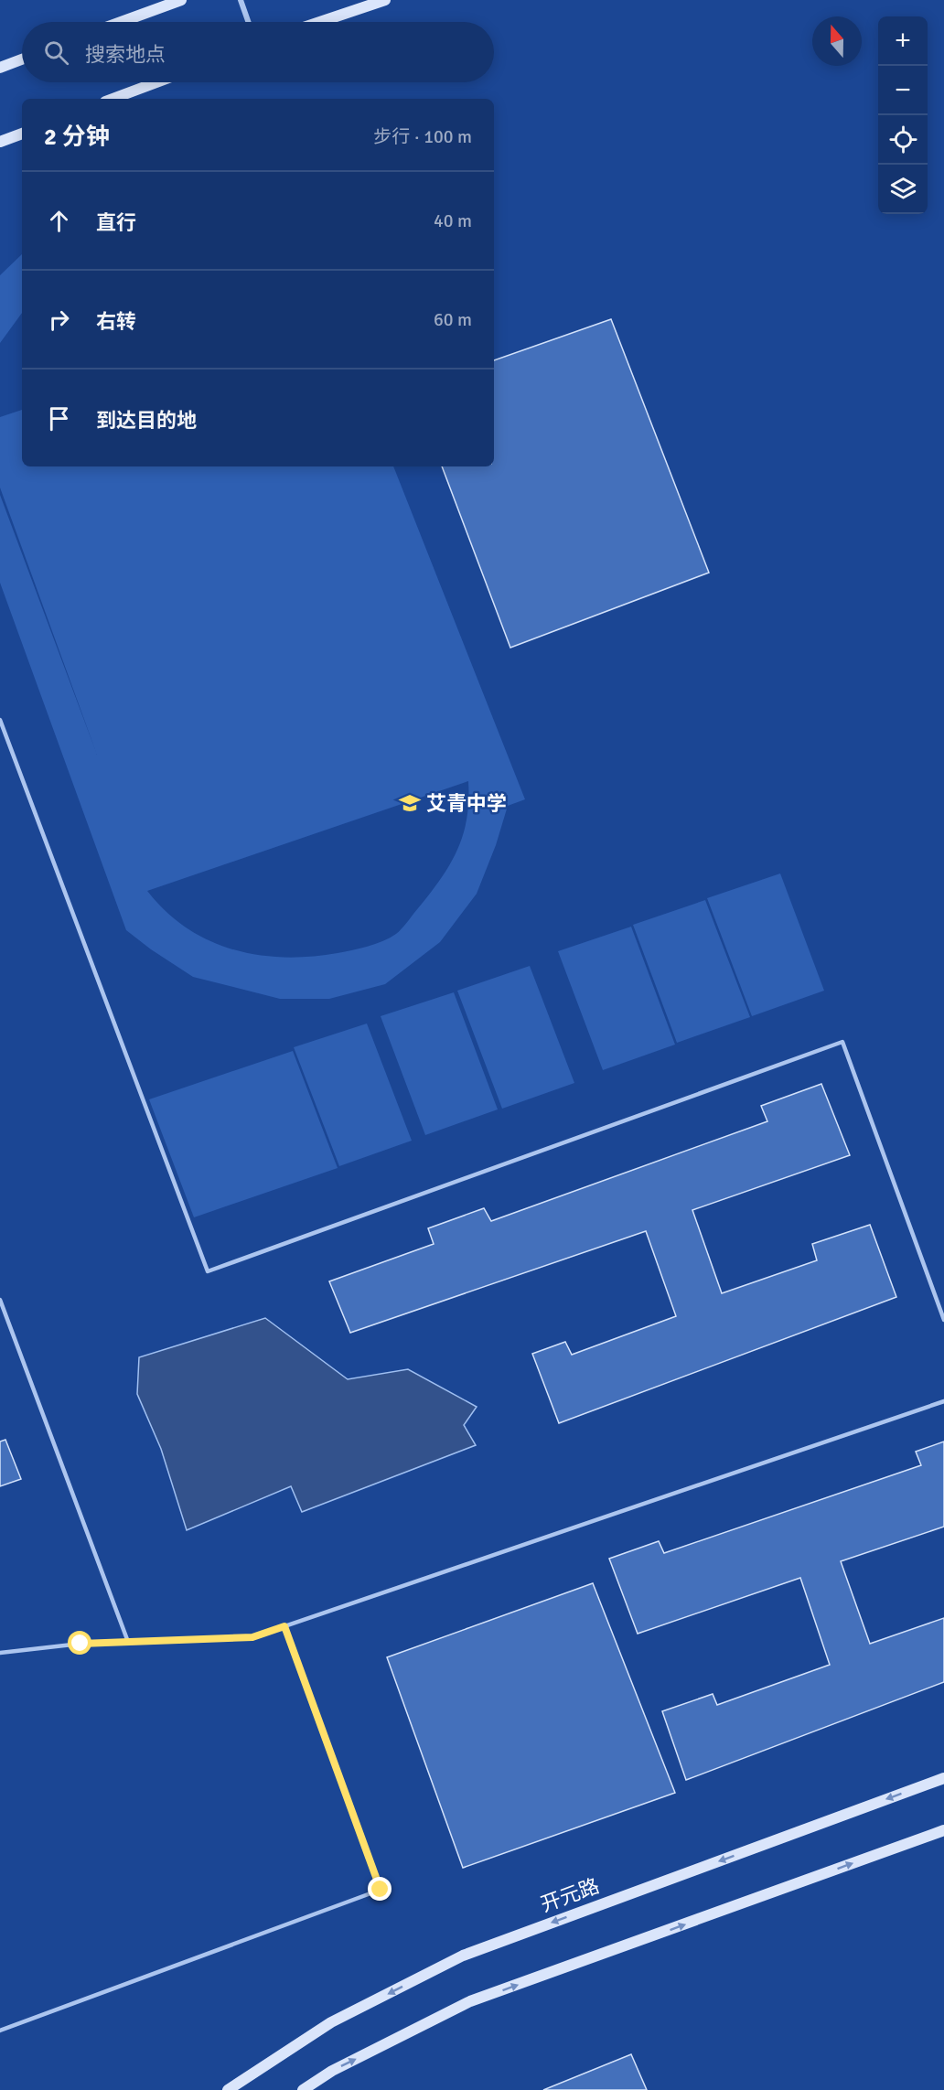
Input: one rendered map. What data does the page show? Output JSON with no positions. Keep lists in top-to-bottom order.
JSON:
{
  "streets": {
    "street": ["开元路"]
  },
  "places": {
    "school or university": ["艾青中学"]
  },
  "north": "top",
  "page": {
    "map_buttons": ["+", "−"],
    "search": "搜索地点",
    "heading": ["2 分钟", "步行 · 100 m"],
    "list": [
      ["直行", "40 m"],
      ["右转", "60 m"],
      "到达目的地"
    ]
  }
}
